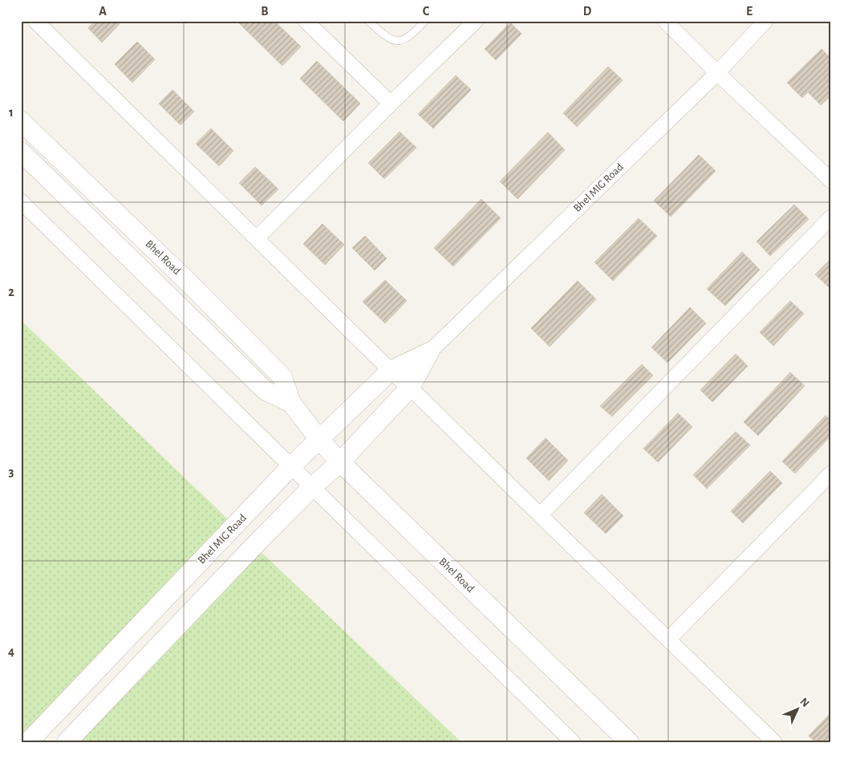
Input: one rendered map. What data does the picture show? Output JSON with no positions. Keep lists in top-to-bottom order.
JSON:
{
  "streets": {
    "street": ["Bhel MIG Road", "Bhel Road"]
  },
  "crossings": [
    ["Bhel MIG Road", "Bhel Road"]
  ],
  "north": "top right",
  "grid": {
    "columns": [
      "A",
      "B",
      "C",
      "D",
      "E"
    ],
    "rows": [
      "1",
      "2",
      "3",
      "4"
    ]
  }
}
